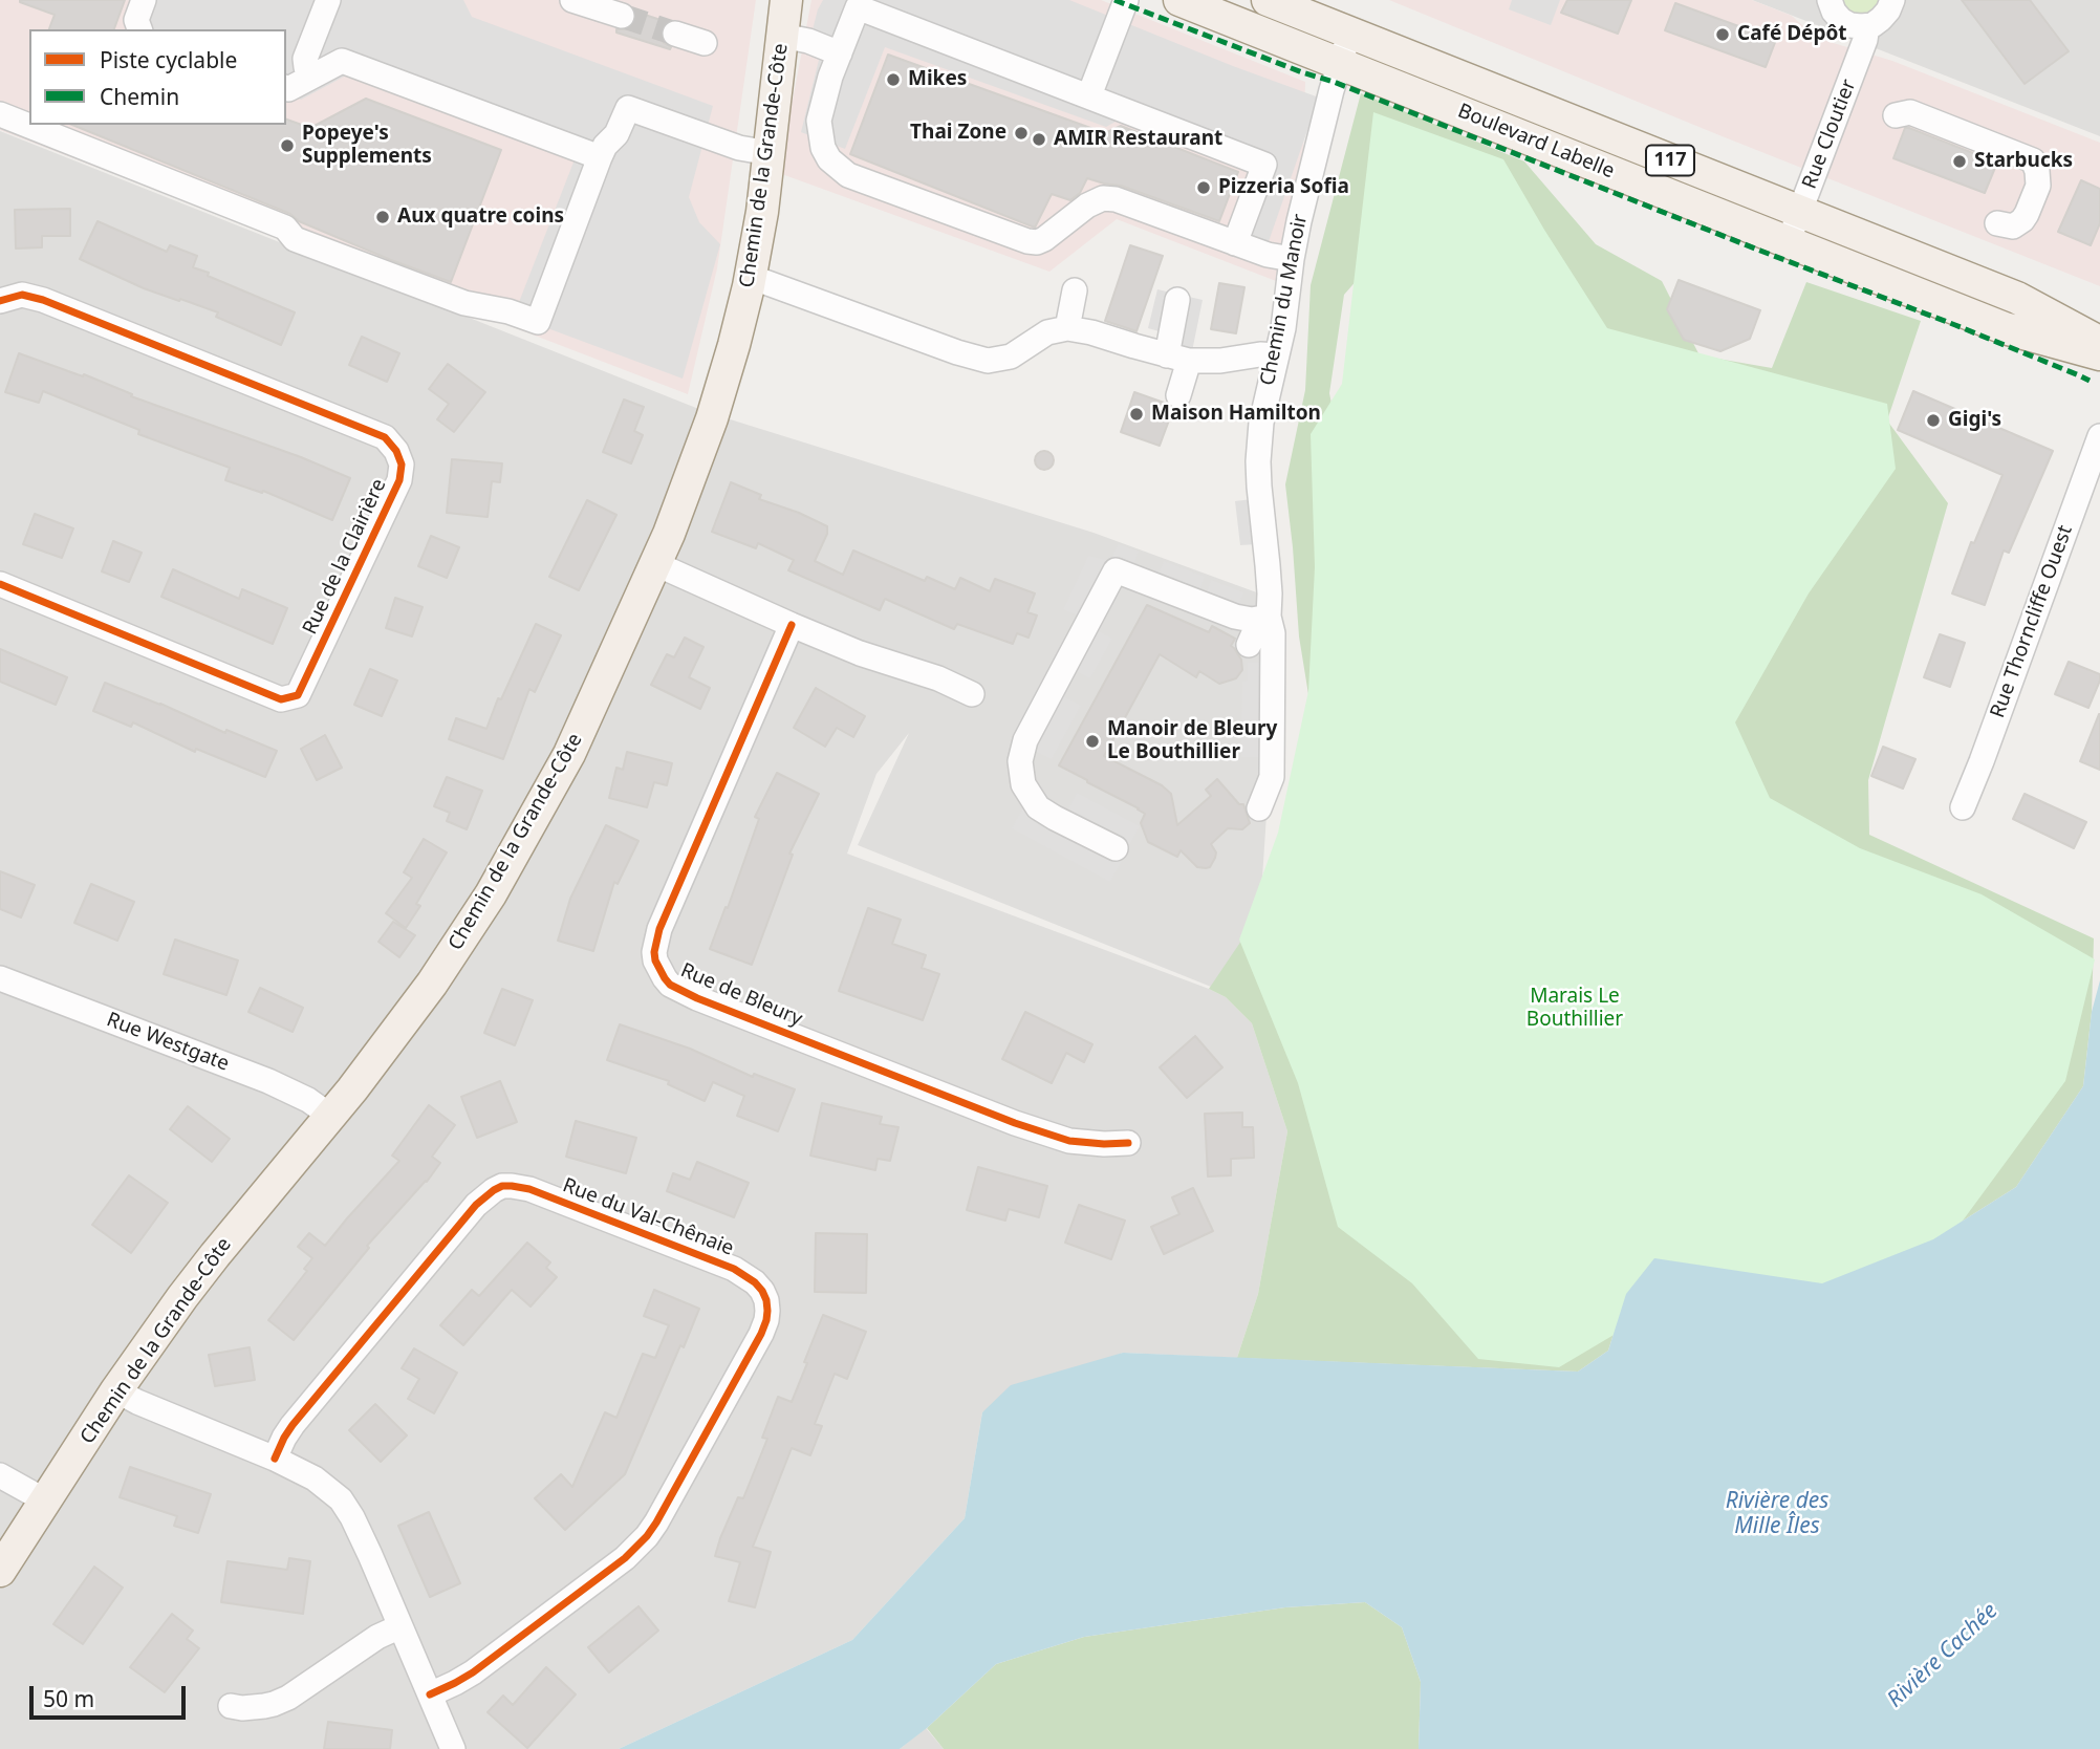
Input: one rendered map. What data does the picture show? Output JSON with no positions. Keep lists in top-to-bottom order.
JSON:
{
  "streets": {
    "main road": ["Boulevard Labelle", "117", "Chemin de la Grande-Côte"],
    "street": [
      "Rue Cloutier",
      "Chemin du Manoir",
      "Rue de la Clairière",
      "Rue Thorncliffe Ouest",
      "Rue de Bleury",
      "Rue Westgate",
      "Rue du Val-Chênaie"
    ]
  },
  "crossings": [
    ["Rue Cloutier", "Boulevard Labelle"],
    ["Boulevard Labelle", "Chemin du Manoir"],
    ["Chemin de la Grande-Côte", "Rue Westgate"]
  ],
  "water": ["Rivière des Mille Îles", "Rivière Cachée"],
  "parks": ["Marais Le Bouthillier"],
  "places": [
    "Café Dépôt",
    "Mikes",
    "Thai Zone",
    "AMIR Restaurant",
    "Popeye's Supplements",
    "Starbucks",
    "Pizzeria Sofia",
    "Aux quatre coins",
    "Maison Hamilton",
    "Gigi's",
    "Manoir de Bleury Le Bouthillier"
  ],
  "legend": ["Piste cyclable", "Chemin"],
  "scale_bar": "50 m"
}
